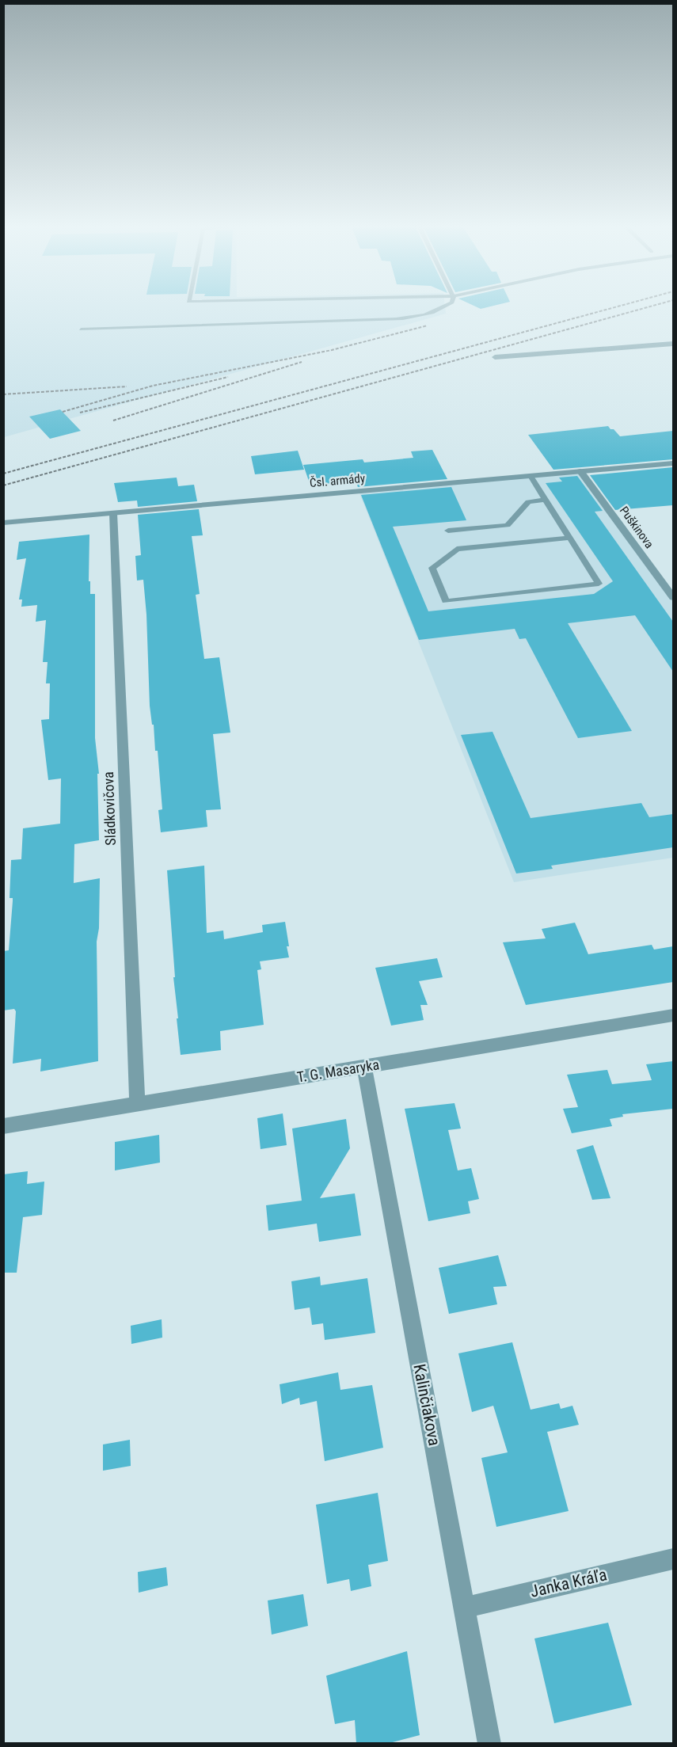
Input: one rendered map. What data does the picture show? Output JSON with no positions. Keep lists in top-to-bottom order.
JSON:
{
  "streets": {
    "street": [
      "Čsl. armády",
      "Puškinova",
      "Sládkovičova",
      "T. G. Masaryka",
      "Kalinčiakova",
      "Janka Kráľa"
    ]
  },
  "crossings": [
    ["Čsl. armády", "Puškinova"],
    ["Čsl. armády", "Sládkovičova"],
    ["Sládkovičova", "T. G. Masaryka"],
    ["T. G. Masaryka", "Kalinčiakova"],
    ["Kalinčiakova", "Janka Kráľa"]
  ]
}
